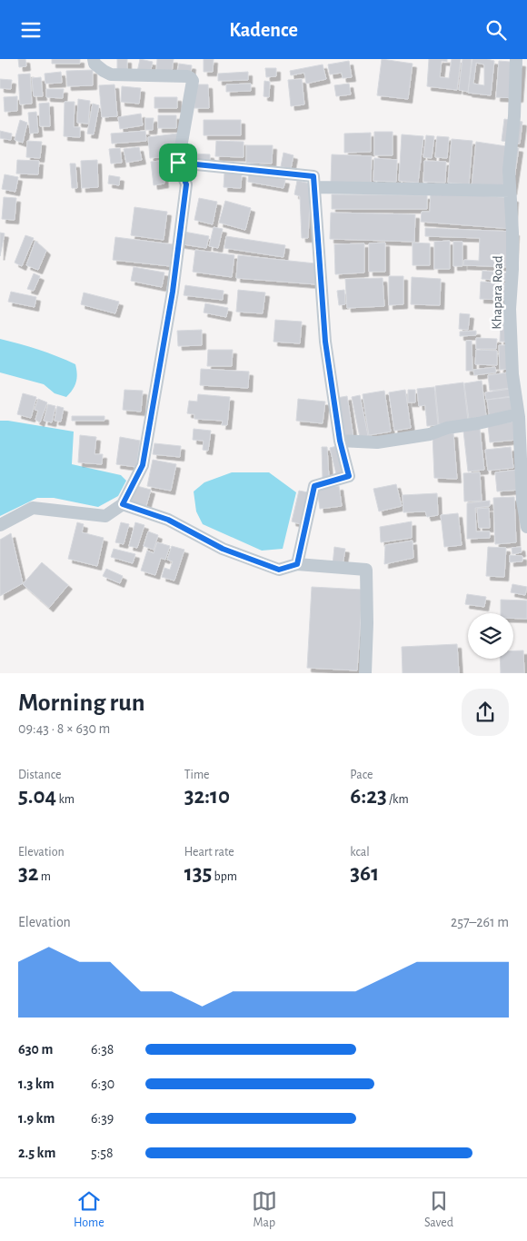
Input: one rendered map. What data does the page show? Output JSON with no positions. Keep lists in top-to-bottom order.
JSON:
{
  "streets": {
    "street": ["Khapara Road"]
  },
  "page": {
    "header": "Kadence",
    "heading": ["Morning run", "09:43 · 8 × 630 m"],
    "stats": [
      ["Distance", "5.04 km"],
      ["Time", "32:10"],
      ["Pace", "6:23 /km"],
      ["Elevation", "32 m"],
      ["Heart rate", "135 bpm"],
      ["kcal", "361"]
    ],
    "chart": ["Elevation", "257–261 m"],
    "list": [
      {
        "name": "630 m",
        "note": "6:38"
      },
      {
        "name": "1.3 km",
        "note": "6:30"
      },
      {
        "name": "1.9 km",
        "note": "6:39"
      },
      {
        "name": "2.5 km",
        "note": "5:58"
      }
    ],
    "tabs": ["Home", "Map", "Saved"]
  }
}
